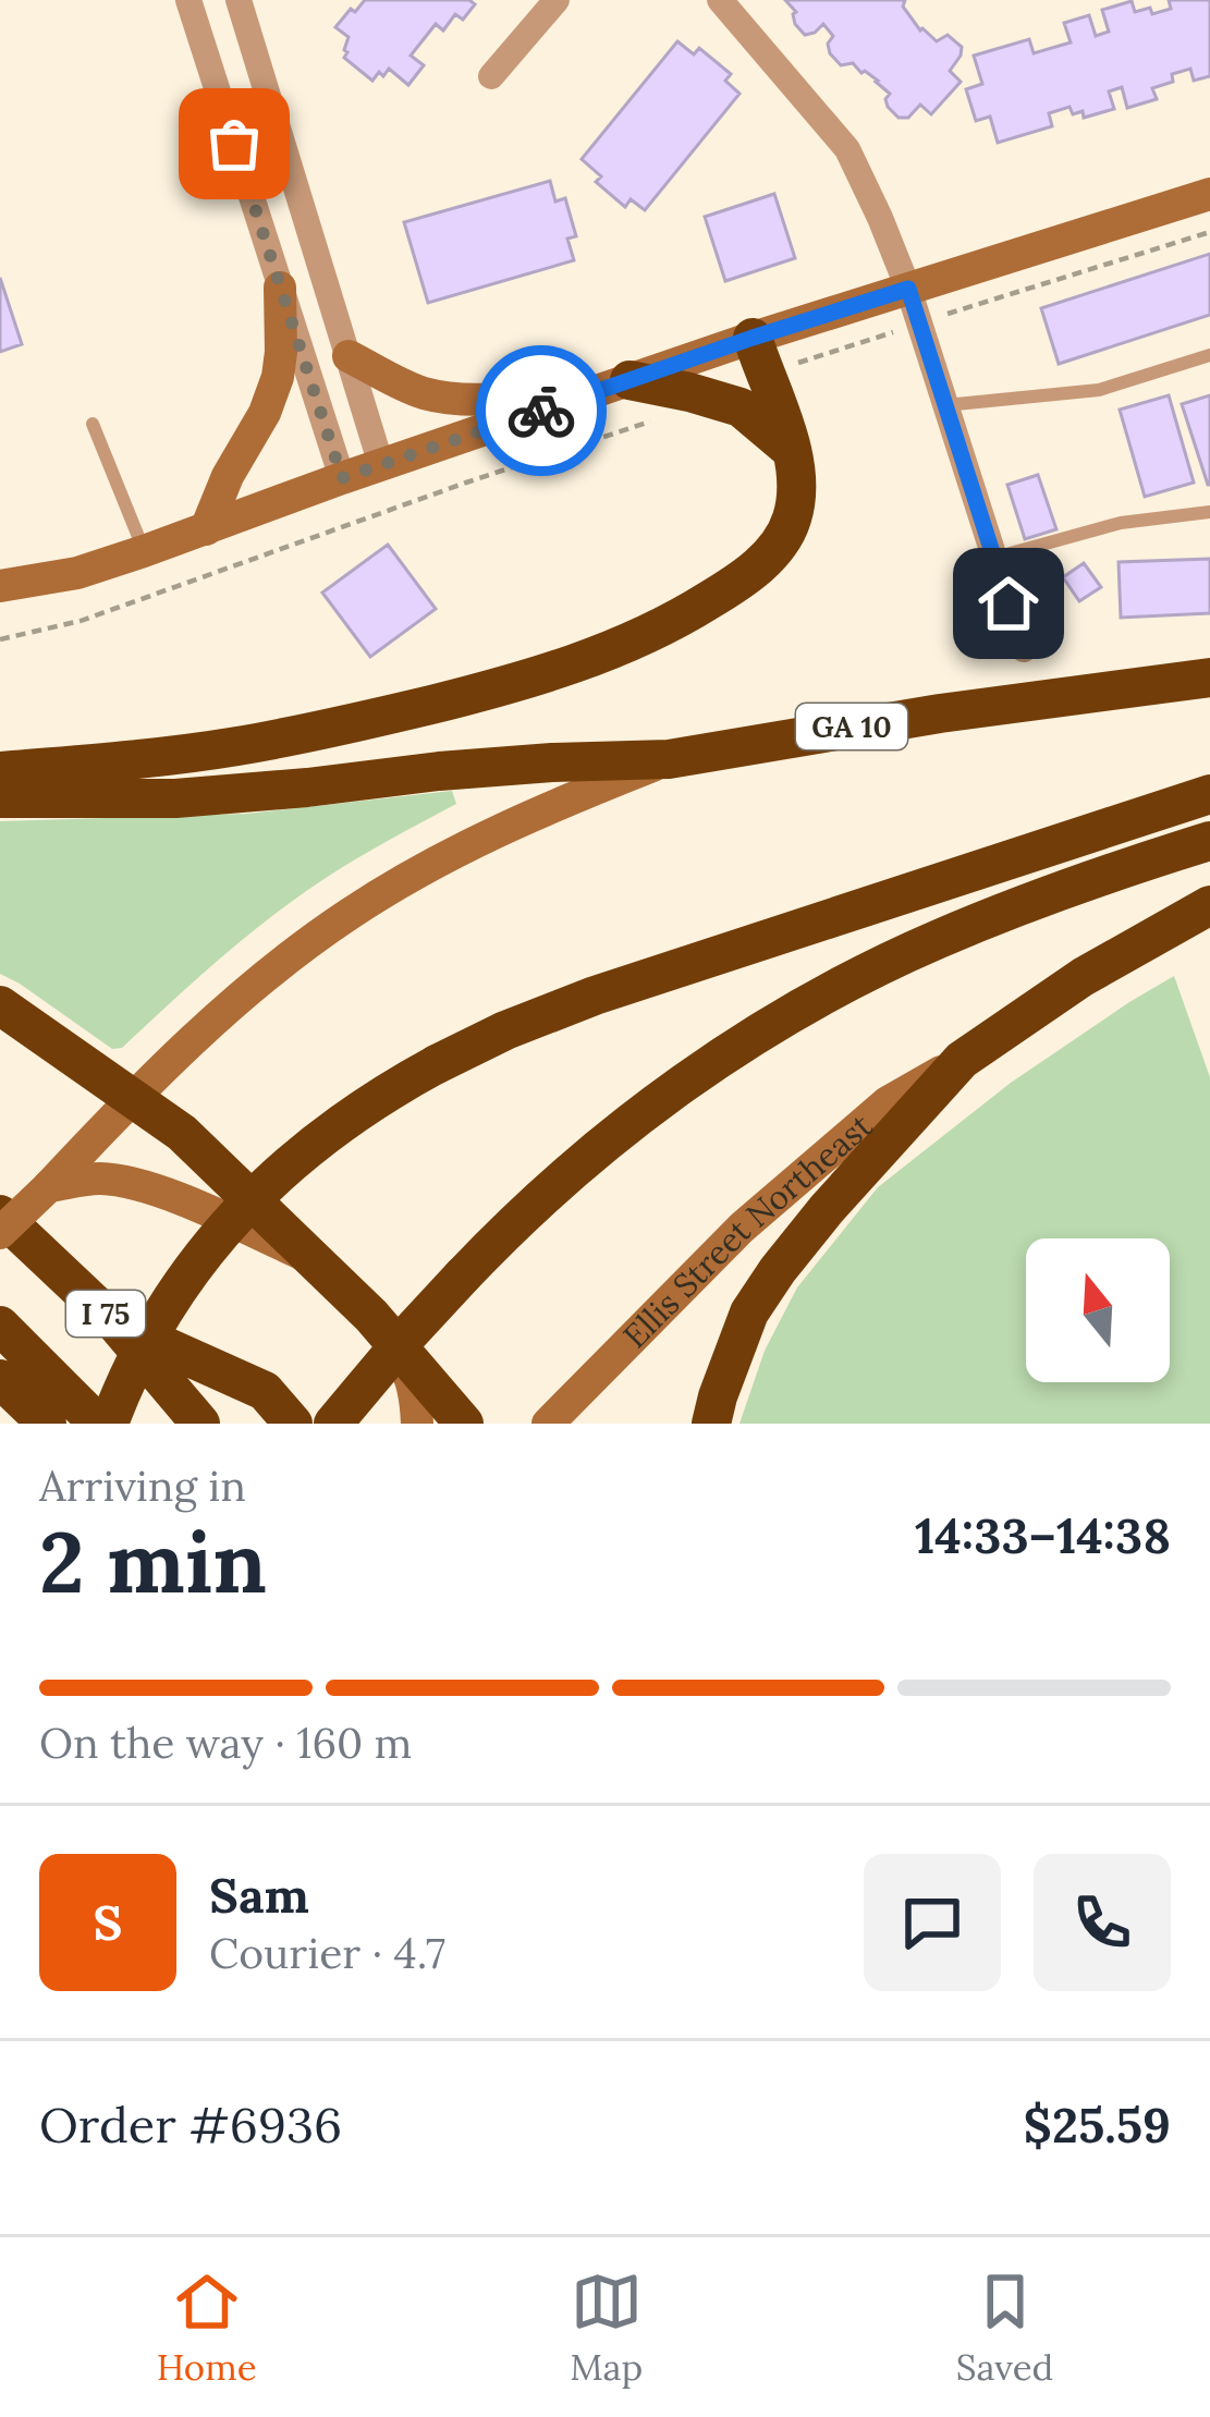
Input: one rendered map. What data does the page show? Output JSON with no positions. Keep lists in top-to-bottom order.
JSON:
{
  "streets": {
    "highway": ["GA 10", "I 75"],
    "main road": ["Ellis Street Northeast"]
  },
  "north": "top",
  "page": {
    "heading": ["2 min", "Arriving in", "14:33–14:38"],
    "panel": [
      "Sam",
      "Courier · 4.7",
      "Order #6936",
      "$25.59"
    ],
    "bar": "On the way · 160 m",
    "round": "S",
    "tabs": ["Home", "Map", "Saved"]
  }
}
